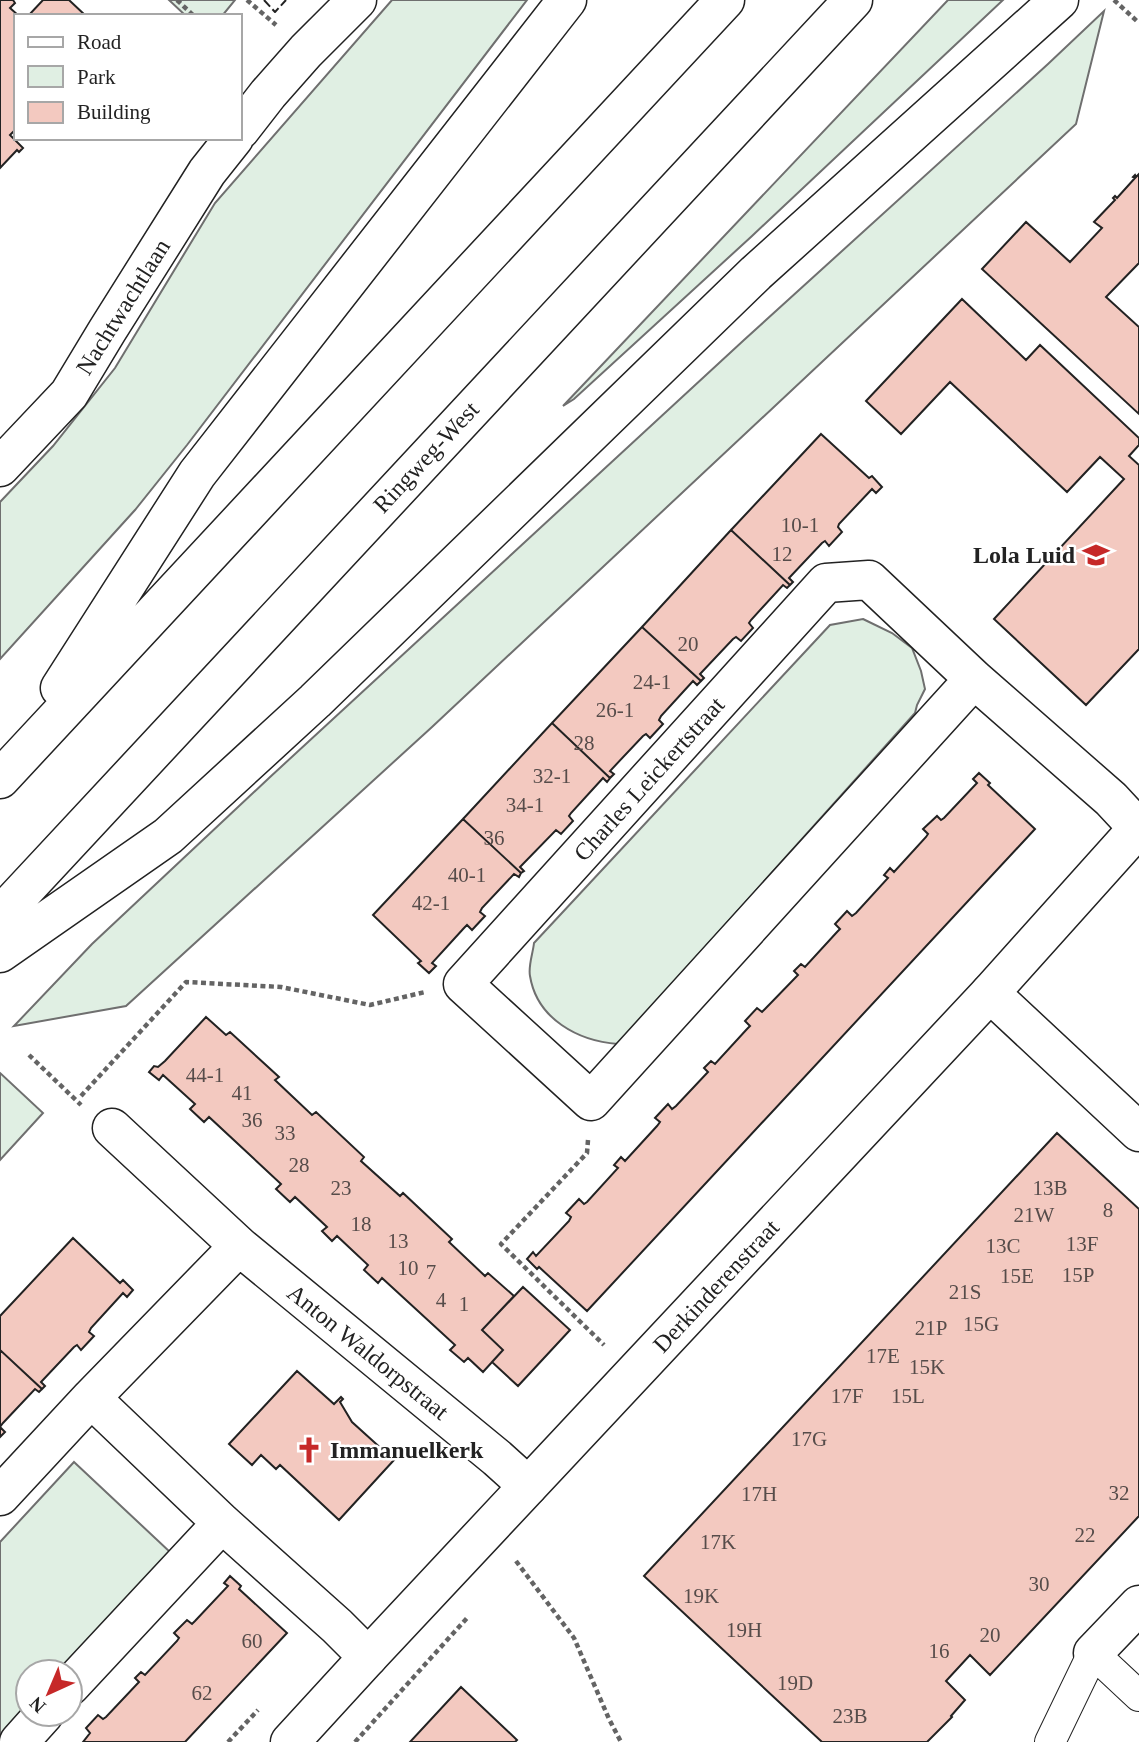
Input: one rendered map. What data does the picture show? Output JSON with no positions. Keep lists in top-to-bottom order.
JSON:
{
  "streets": {
    "main road": [
      "Nachtwachtlaan",
      "Ringweg-West",
      "Charles Leickertstraat",
      "Derkinderenstraat",
      "Anton Waldorpstraat"
    ]
  },
  "crossings": [
    ["Charles Leickertstraat", "Derkinderenstraat"],
    ["Derkinderenstraat", "Anton Waldorpstraat"]
  ],
  "places": {
    "school or university": ["Lola Luid"],
    "church": ["Immanuelkerk"]
  },
  "house_numbers": [
    "10-1",
    "12",
    "20",
    "24-1",
    "26-1",
    "28",
    "32-1",
    "34-1",
    "36",
    "40-1",
    "42-1",
    "44-1",
    "41",
    "36",
    "33",
    "28",
    "23",
    "13B",
    "8",
    "21W",
    "18",
    "13",
    "13F",
    "13C",
    "10",
    "7",
    "15P",
    "15E",
    "21S",
    "4",
    "1",
    "15G",
    "21P",
    "17E",
    "15K",
    "17F",
    "15L",
    "17G",
    "32",
    "17H",
    "22",
    "17K",
    "30",
    "19K",
    "19H",
    "20",
    "60",
    "16",
    "19D",
    "62",
    "23B"
  ],
  "legend": ["Road", "Park", "Building"],
  "north": "bottom left"
}
